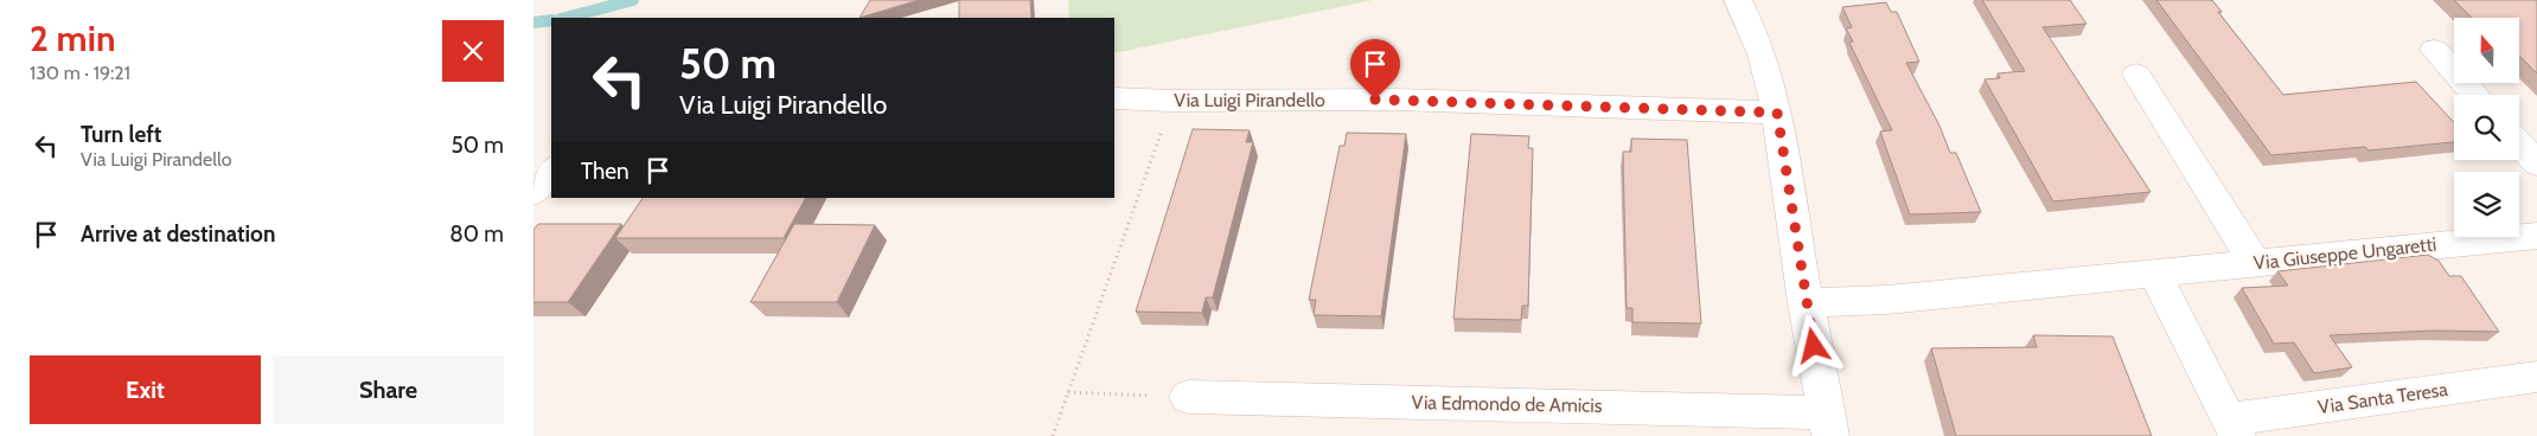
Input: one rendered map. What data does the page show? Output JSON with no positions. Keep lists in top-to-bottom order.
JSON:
{
  "streets": {
    "street": [
      "Via Luigi Pirandello",
      "Via Giuseppe Ungaretti",
      "Via Santa Teresa",
      "Via Edmondo de Amicis"
    ]
  },
  "north": "top",
  "page": {
    "heading": ["2 min", "130 m · 19:21"],
    "turn": ["50 m", "Via Luigi Pirandello"],
    "list": [
      {
        "name": "Turn left",
        "note": "Via Luigi Pirandello",
        "value": "50 m"
      },
      {
        "name": "Arrive at destination",
        "value": "80 m"
      }
    ],
    "then": "Then",
    "buttons": ["Exit", "Share"]
  }
}
